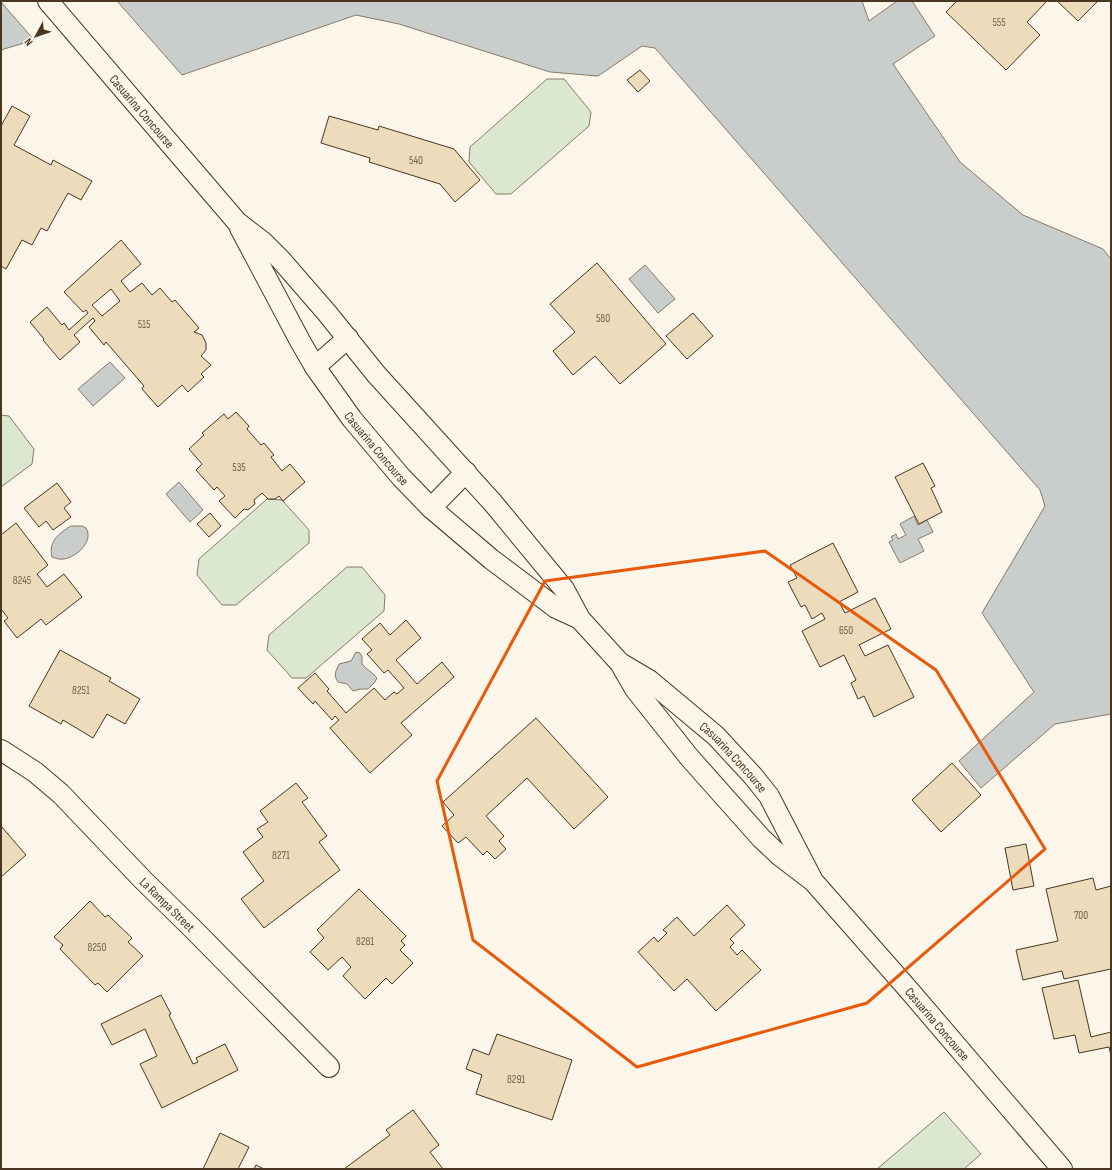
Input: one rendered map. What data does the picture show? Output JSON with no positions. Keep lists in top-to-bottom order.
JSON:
{
  "streets": {
    "street": ["Casuarina Concourse", "La Rampa Street"]
  },
  "house_numbers": [
    "555",
    "540",
    "580",
    "515",
    "535",
    "8245",
    "650",
    "8251",
    "8271",
    "700",
    "8281",
    "8250",
    "8291"
  ],
  "north": "bottom left"
}
